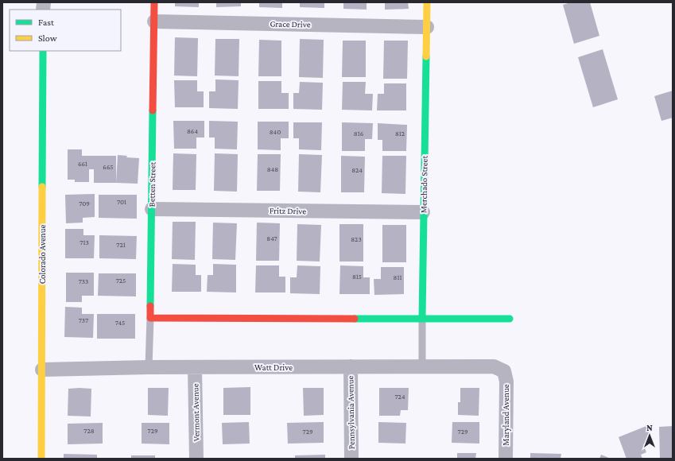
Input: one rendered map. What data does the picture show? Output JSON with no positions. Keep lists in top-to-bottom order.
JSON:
{
  "streets": {
    "street": [
      "Grace Drive",
      "Betten Street",
      "Merchado Street",
      "Fritz Drive",
      "Colorado Avenue",
      "Watt Drive",
      "Vermont Avenue",
      "Pennsylvania Avenue",
      "Maryland Avenue"
    ]
  },
  "crossings": [
    ["Grace Drive", "Betten Street"],
    ["Grace Drive", "Merchado Street"],
    ["Betten Street", "Fritz Drive"],
    ["Betten Street", "Watt Drive"],
    ["Merchado Street", "Fritz Drive"],
    ["Merchado Street", "Watt Drive"],
    ["Colorado Avenue", "Watt Drive"],
    ["Watt Drive", "Vermont Avenue"],
    ["Watt Drive", "Pennsylvania Avenue"],
    ["Watt Drive", "Maryland Avenue"]
  ],
  "house_numbers": [
    "864",
    "840",
    "816",
    "812",
    "661",
    "665",
    "848",
    "824",
    "701",
    "709",
    "847",
    "823",
    "713",
    "721",
    "815",
    "811",
    "725",
    "733",
    "737",
    "745",
    "724",
    "728",
    "729",
    "729",
    "729"
  ],
  "legend": ["Fast", "Slow"],
  "north": "top"
}
